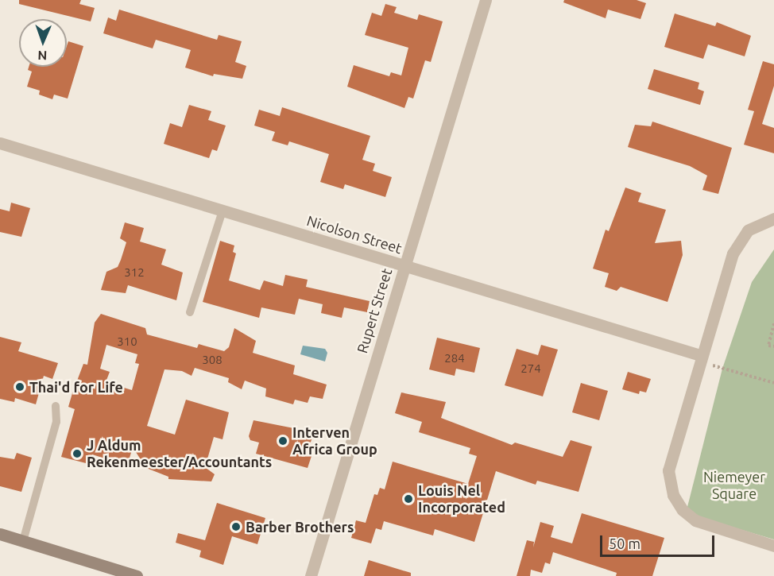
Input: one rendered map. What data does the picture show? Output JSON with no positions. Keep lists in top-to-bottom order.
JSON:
{
  "streets": {
    "street": ["Nicolson Street", "Rupert Street"]
  },
  "crossings": [
    ["Nicolson Street", "Rupert Street"]
  ],
  "parks": ["Niemeyer Square"],
  "places": [
    "Thai'd for Life",
    "Interven Africa Group",
    "J Aldum Rekenmeester/Accountants",
    "Louis Nel Incorporated",
    "Barber Brothers"
  ],
  "house_numbers": [
    "312",
    "310",
    "284",
    "308",
    "274"
  ],
  "scale_bar": "50 m",
  "north": "bottom"
}
